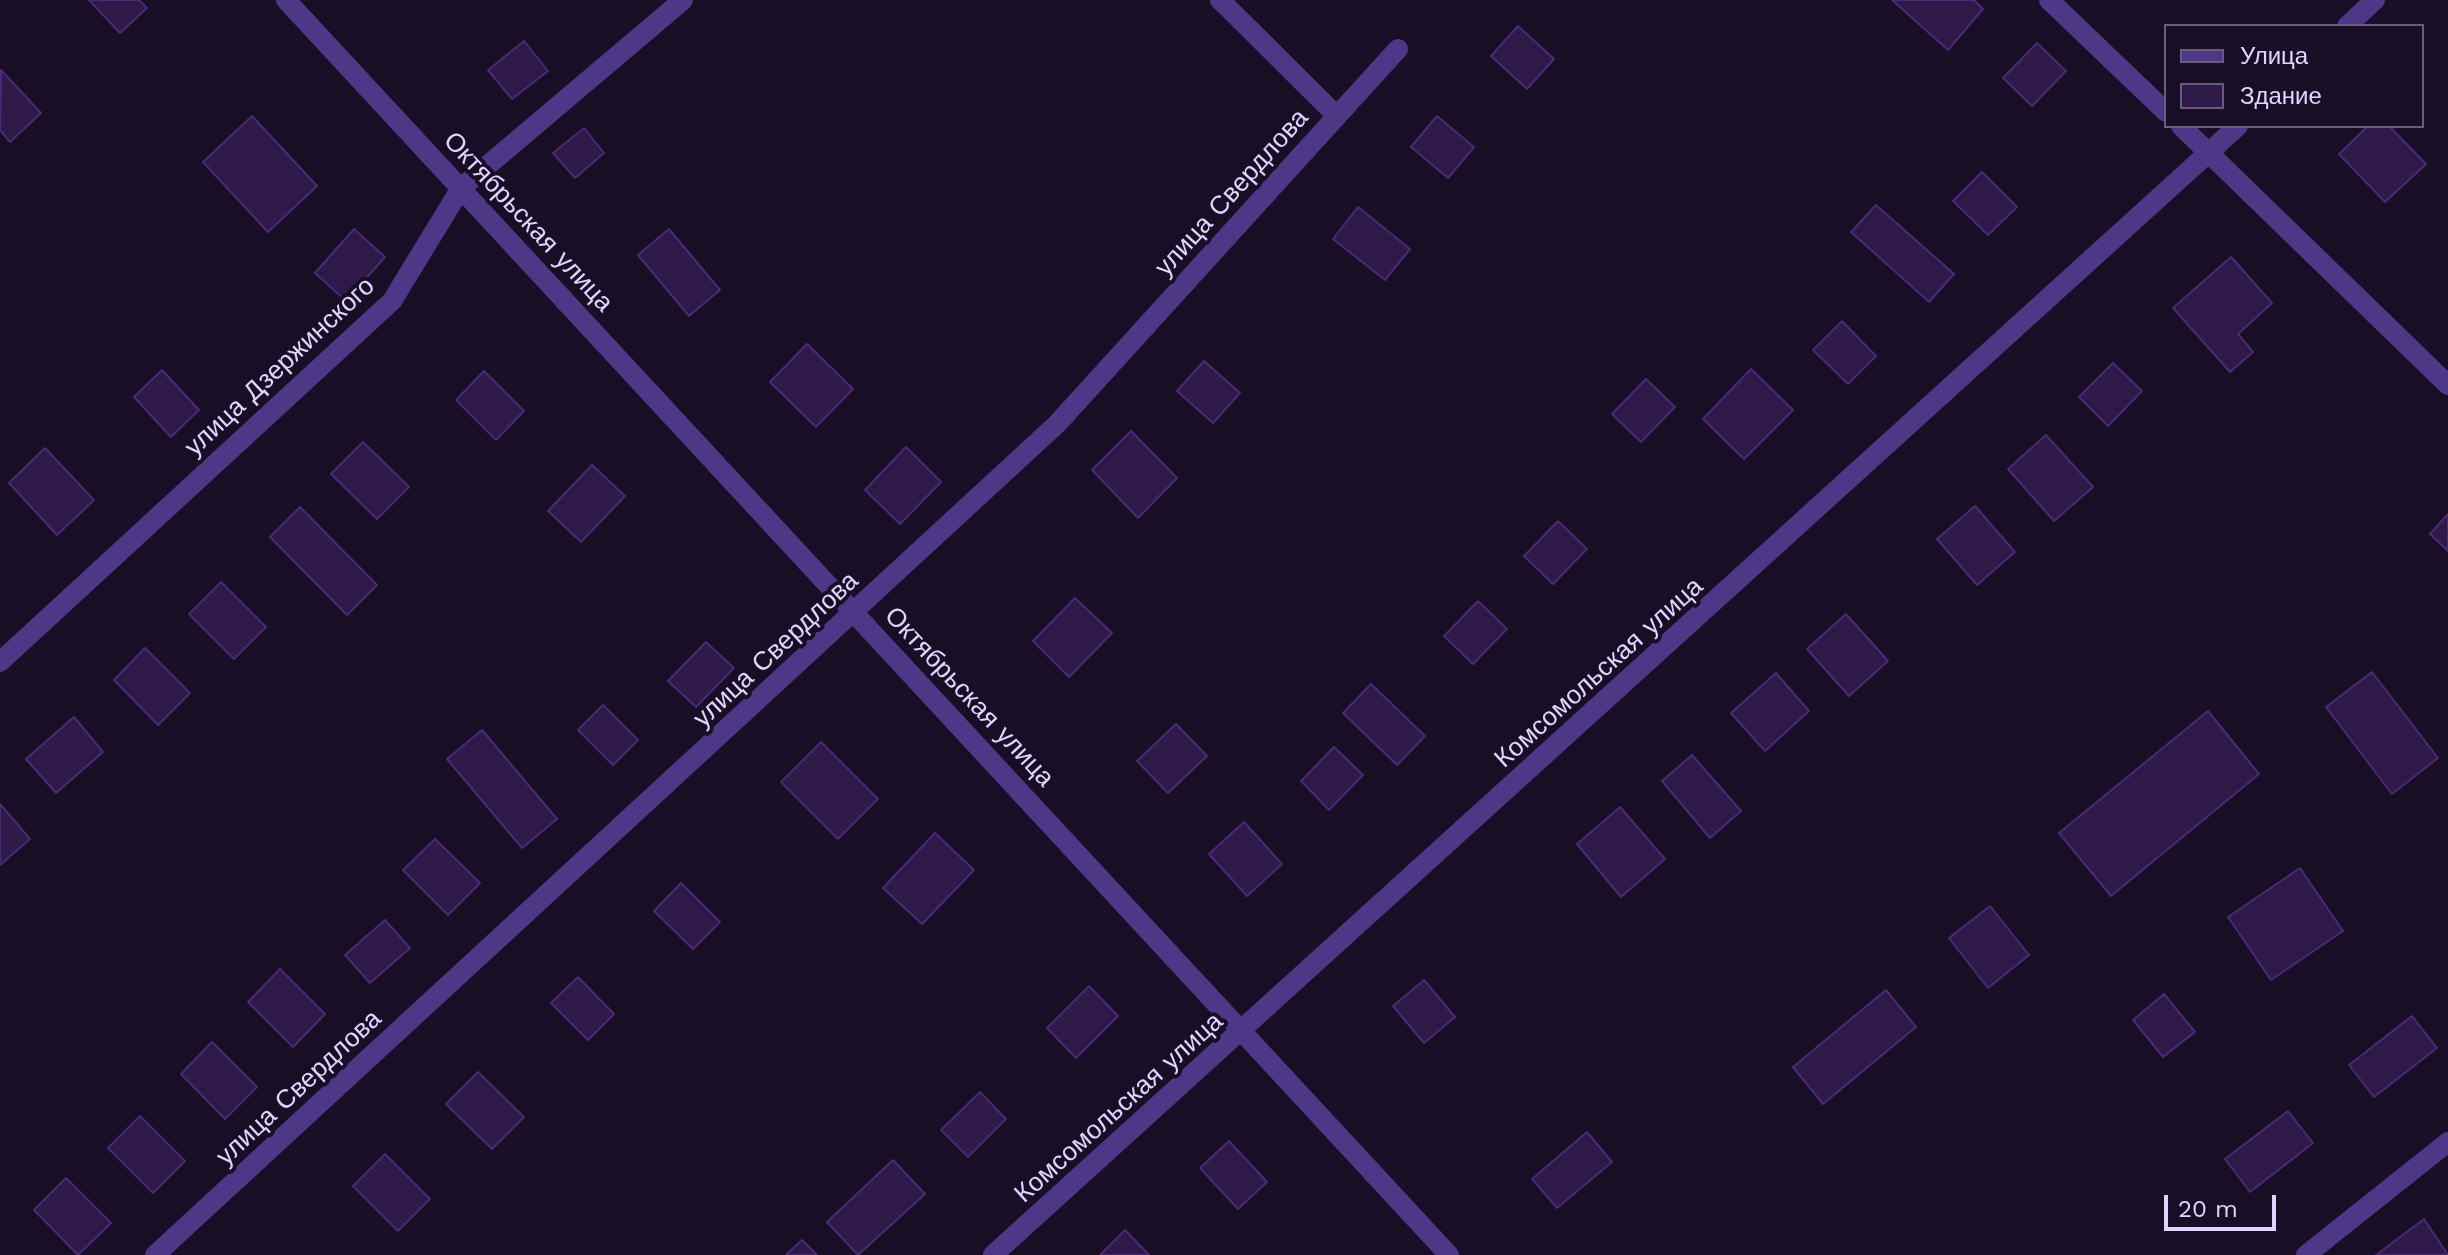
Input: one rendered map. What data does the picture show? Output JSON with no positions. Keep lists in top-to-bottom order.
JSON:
{
  "streets": {
    "street": [
      "улица Свердлова",
      "Октябрьская улица",
      "улица Дзержинского",
      "Комсомольская улица"
    ]
  },
  "crossings": [
    ["улица Свердлова", "Октябрьская улица"],
    ["Октябрьская улица", "улица Дзержинского"],
    ["Октябрьская улица", "Комсомольская улица"]
  ],
  "legend": ["Улица", "Здание"],
  "scale_bar": "20 m"
}
